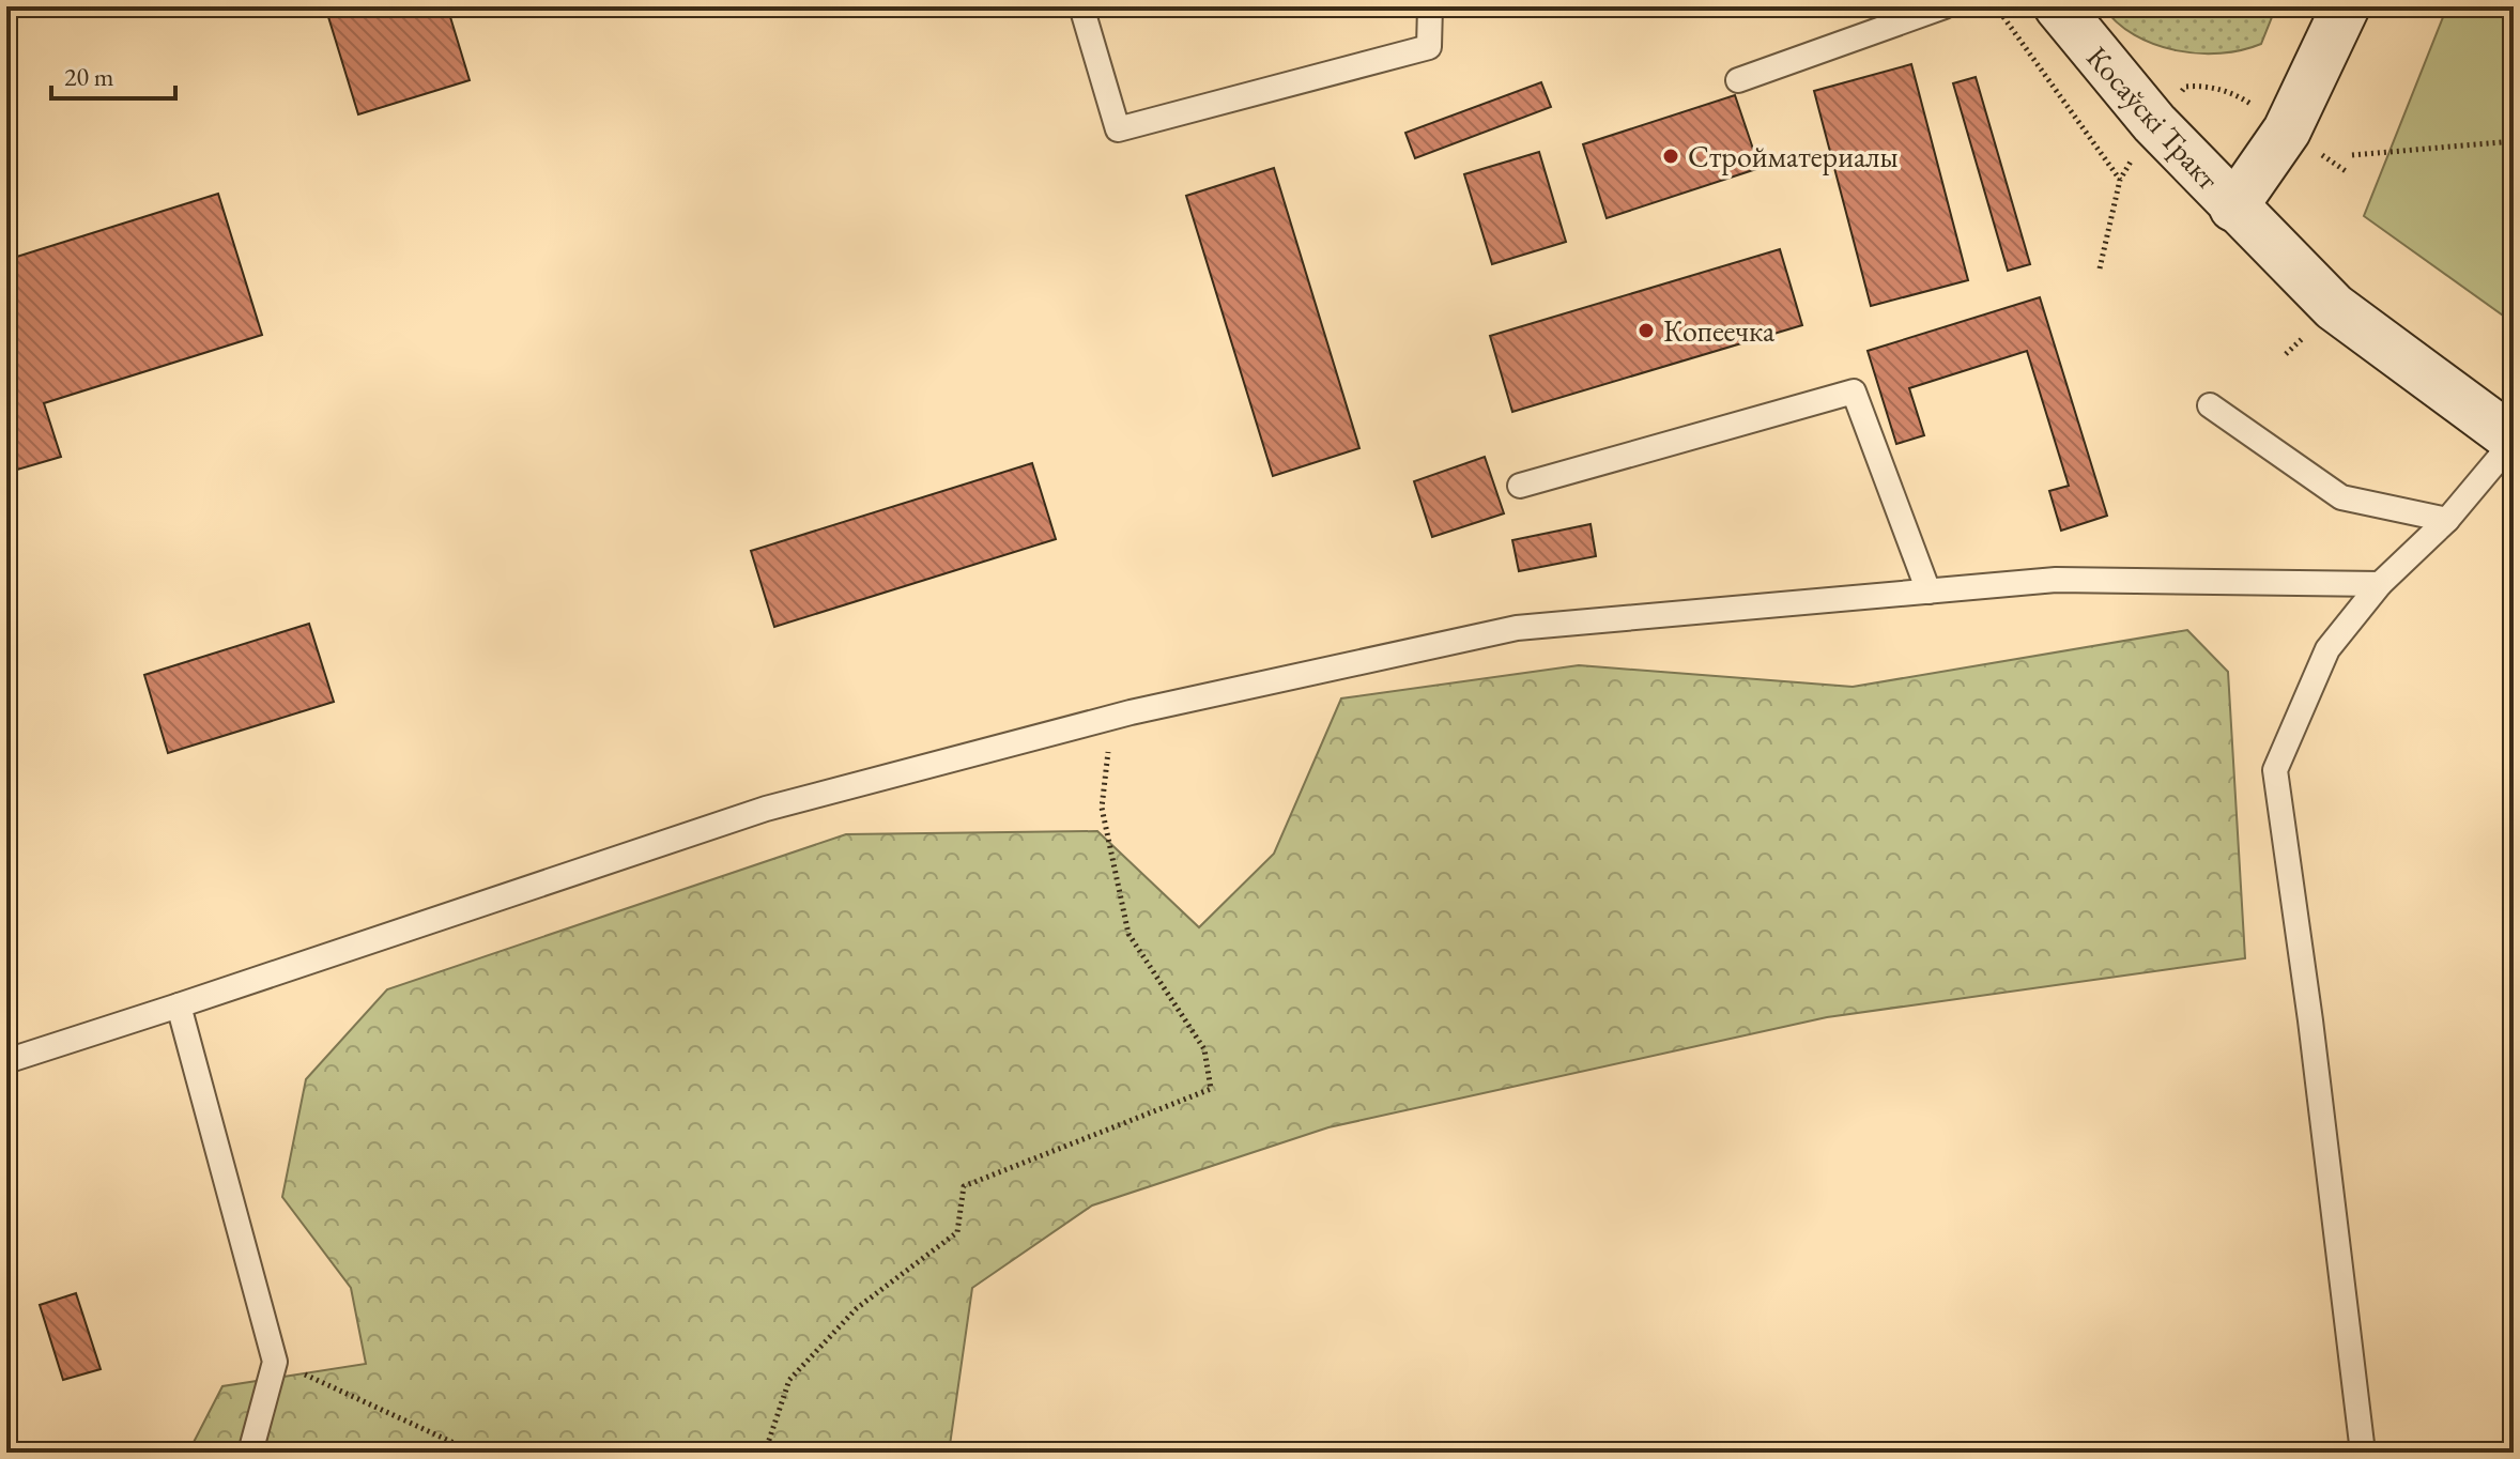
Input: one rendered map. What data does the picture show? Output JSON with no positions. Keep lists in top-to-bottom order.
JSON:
{
  "streets": {
    "main road": ["Косаўскі Тракт"]
  },
  "places": ["Стройматериалы", "Копеечка"],
  "scale_bar": "20 m"
}
